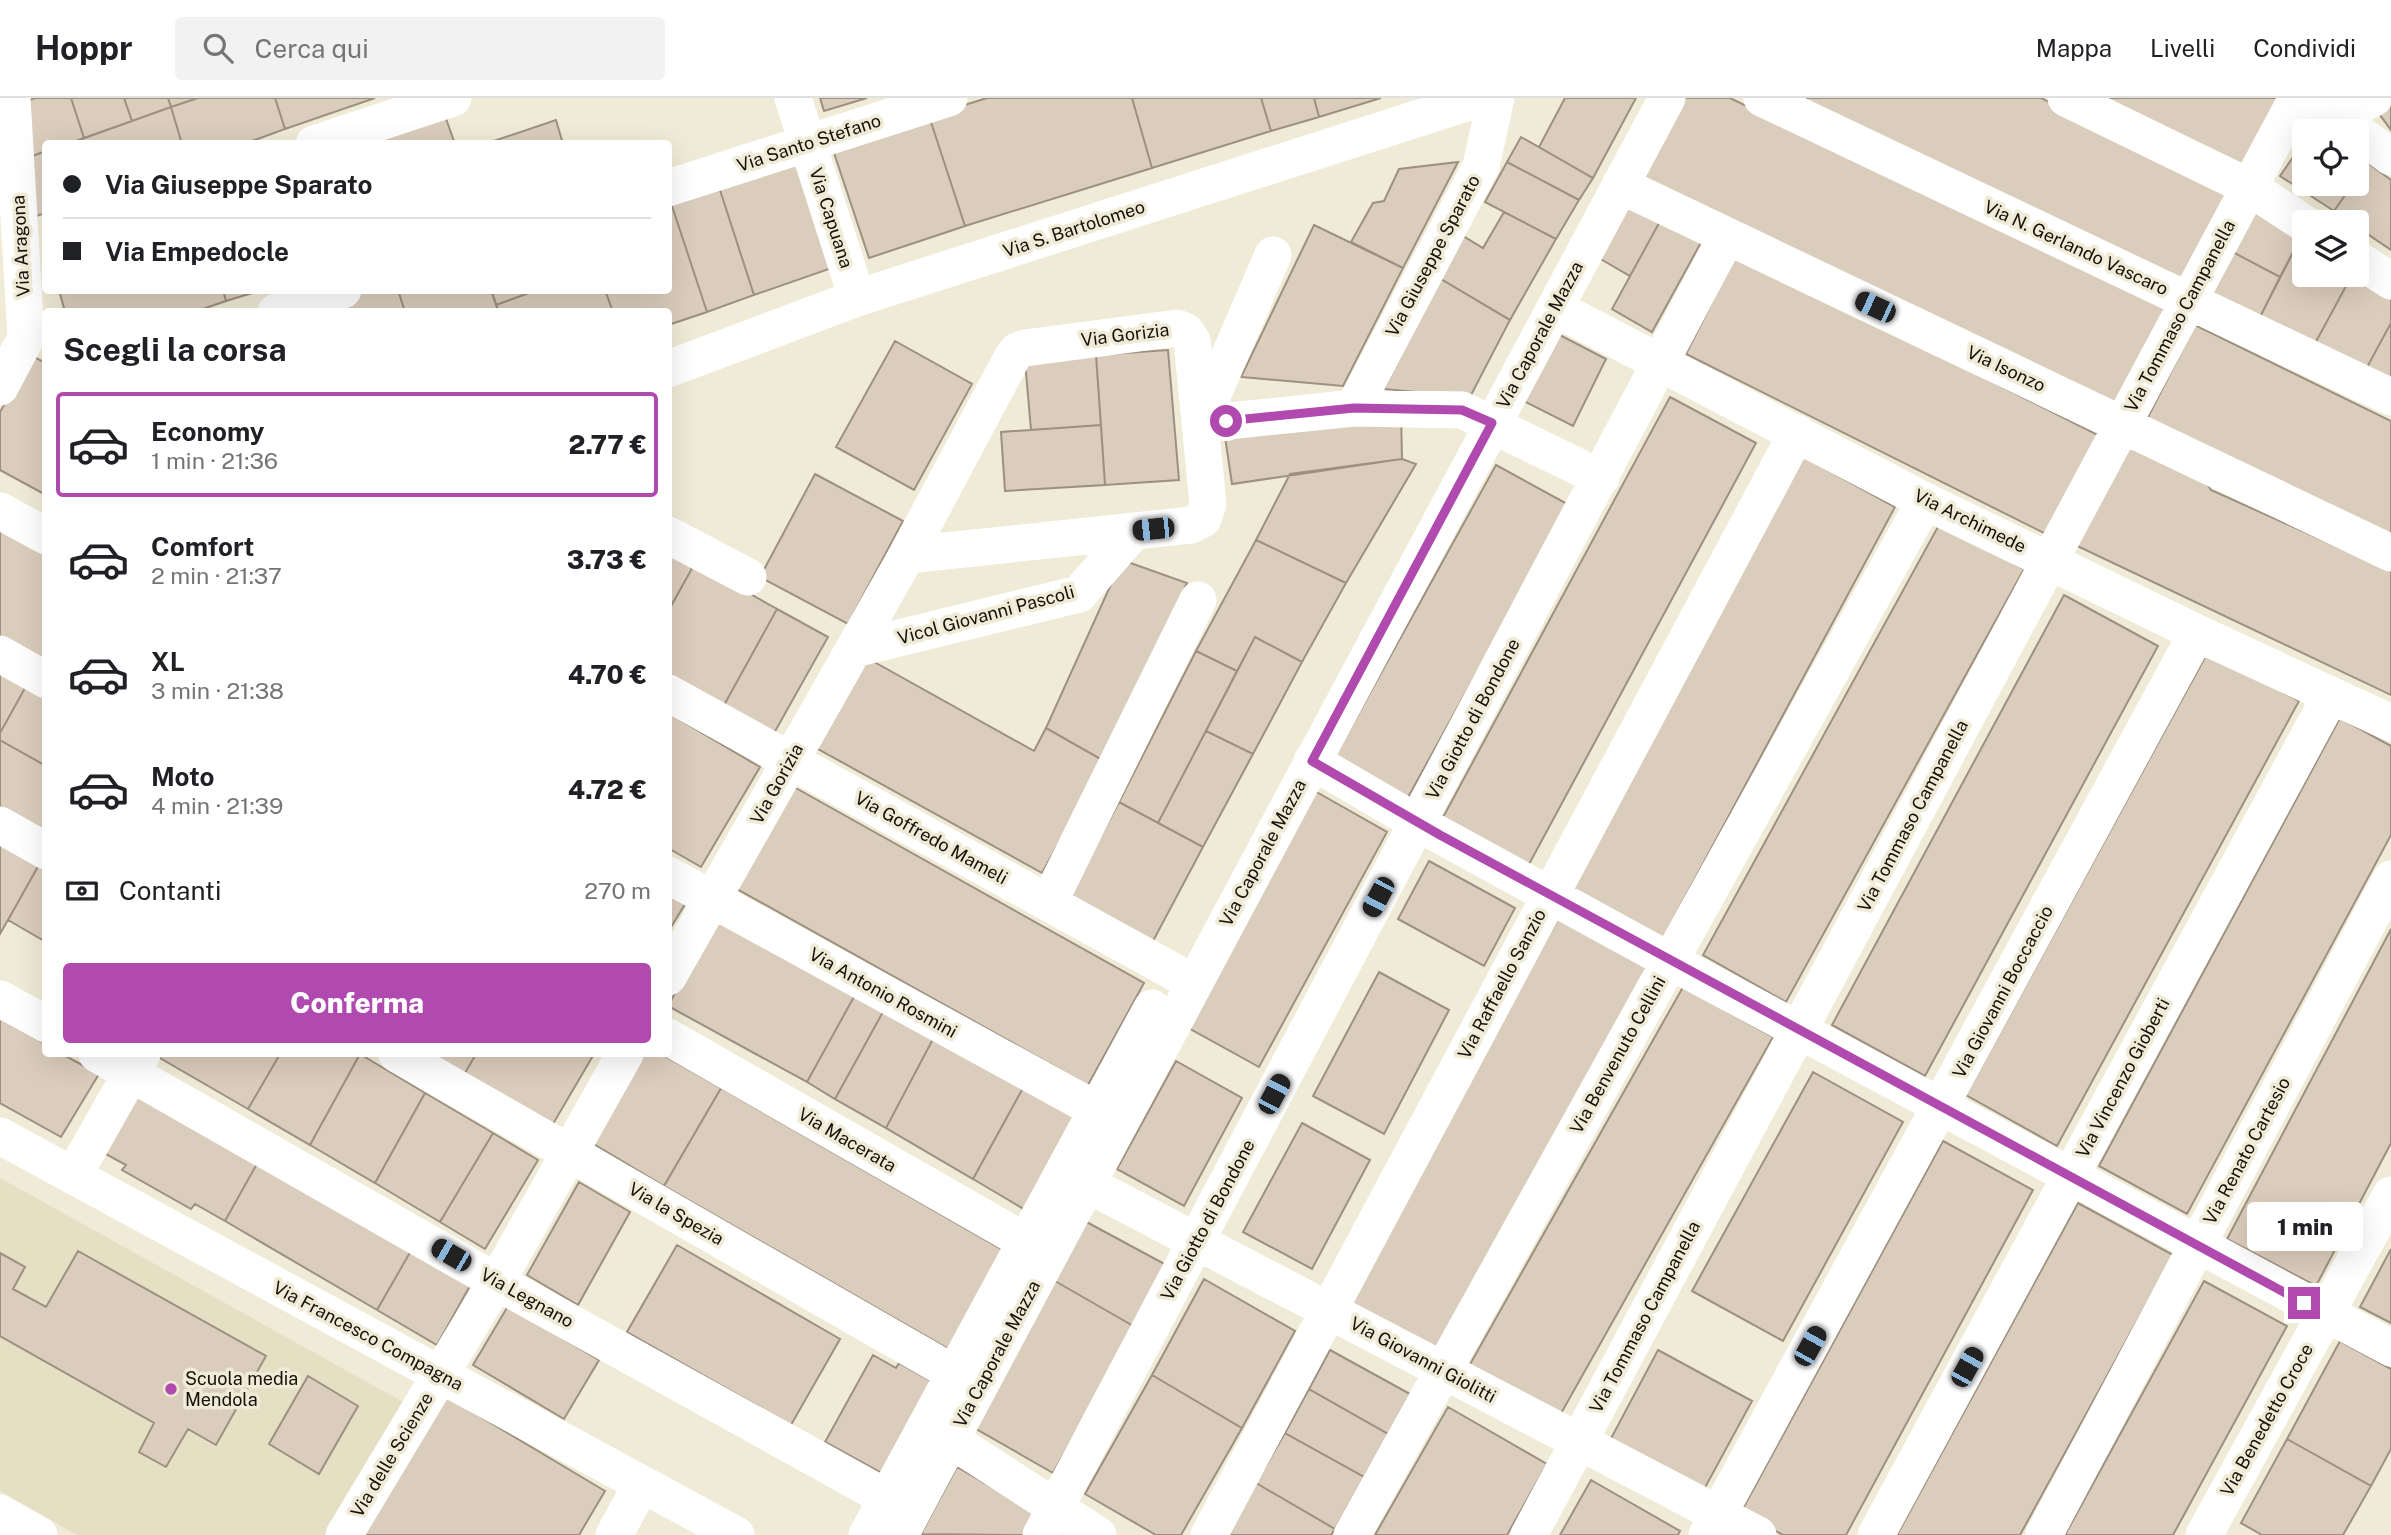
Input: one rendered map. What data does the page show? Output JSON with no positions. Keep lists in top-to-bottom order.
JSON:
{
  "streets": {
    "street": [
      "Via Santo Stefano",
      "Via Capuana",
      "Via S. Bartolomeo",
      "Via Aragona",
      "Via N. Gerlando Vascaro",
      "Via Giuseppe Sparato",
      "Via Tommaso Campanella",
      "Via Gorizia",
      "Via Caporale Mazza",
      "Via Isonzo",
      "Via Archimede",
      "Vicol Giovanni Pascoli",
      "Via Giotto di Bondone",
      "Via Goffredo Mameli",
      "Via Raffaello Sanzio",
      "Via Giovanni Boccaccio",
      "Via Antonio Rosmini",
      "Via Benvenuto Cellini",
      "Via Vincenzo Gioberti",
      "Via Macerata",
      "Via Renato Cartesio",
      "Via la Spezia",
      "Via Legnano",
      "Via Francesco Compagna",
      "Via Giovanni Giolitti",
      "Via Benedetto Croce",
      "Via delle Scienze"
    ]
  },
  "crossings": [
    ["Via Santo Stefano", "Via Capuana"],
    ["Via Capuana", "Via S. Bartolomeo"],
    ["Via N. Gerlando Vascaro", "Via Tommaso Campanella"],
    ["Via Tommaso Campanella", "Via Isonzo"],
    ["Via Tommaso Campanella", "Via Archimede"],
    ["Via Tommaso Campanella", "Via Giovanni Giolitti"],
    ["Via Gorizia", "Vicol Giovanni Pascoli"],
    ["Via Gorizia", "Via Goffredo Mameli"],
    ["Via Gorizia", "Via Antonio Rosmini"],
    ["Via Caporale Mazza", "Via Isonzo"],
    ["Via Caporale Mazza", "Via Archimede"],
    ["Via Caporale Mazza", "Via Goffredo Mameli"],
    ["Via Caporale Mazza", "Via Antonio Rosmini"],
    ["Via Caporale Mazza", "Via Macerata"],
    ["Via Caporale Mazza", "Via la Spezia"],
    ["Via Caporale Mazza", "Via Legnano"],
    ["Via Caporale Mazza", "Via Giovanni Giolitti"],
    ["Via Isonzo", "Via Giotto di Bondone"],
    ["Via Archimede", "Via Giotto di Bondone"],
    ["Via Archimede", "Via Raffaello Sanzio"],
    ["Via Archimede", "Via Giovanni Boccaccio"],
    ["Via Archimede", "Via Benvenuto Cellini"],
    ["Via Archimede", "Via Vincenzo Gioberti"],
    ["Via Giotto di Bondone", "Via Giovanni Giolitti"],
    ["Via Raffaello Sanzio", "Via Giovanni Giolitti"],
    ["Via Giovanni Boccaccio", "Via Giovanni Giolitti"],
    ["Via Benvenuto Cellini", "Via Giovanni Giolitti"],
    ["Via Francesco Compagna", "Via delle Scienze"]
  ],
  "places": ["Scuola media Mendola"],
  "page": {
    "header": "Hoppr",
    "search": "Cerca qui",
    "nav": ["Mappa", "Livelli", "Condividi"],
    "banner": ["Via Giuseppe Sparato", "Via Empedocle"],
    "heading": "Scegli la corsa",
    "list": [
      {
        "name": "Economy",
        "note": "1 min · 21:36",
        "value": "2.77 €"
      },
      {
        "name": "Comfort",
        "note": "2 min · 21:37",
        "value": "3.73 €"
      },
      {
        "name": "XL",
        "note": "3 min · 21:38",
        "value": "4.70 €"
      },
      {
        "name": "Moto",
        "note": "4 min · 21:39",
        "value": "4.72 €"
      }
    ],
    "pay": ["Contanti", "270 m"],
    "buttons": "Conferma",
    "bubble": "1 min"
  }
}
